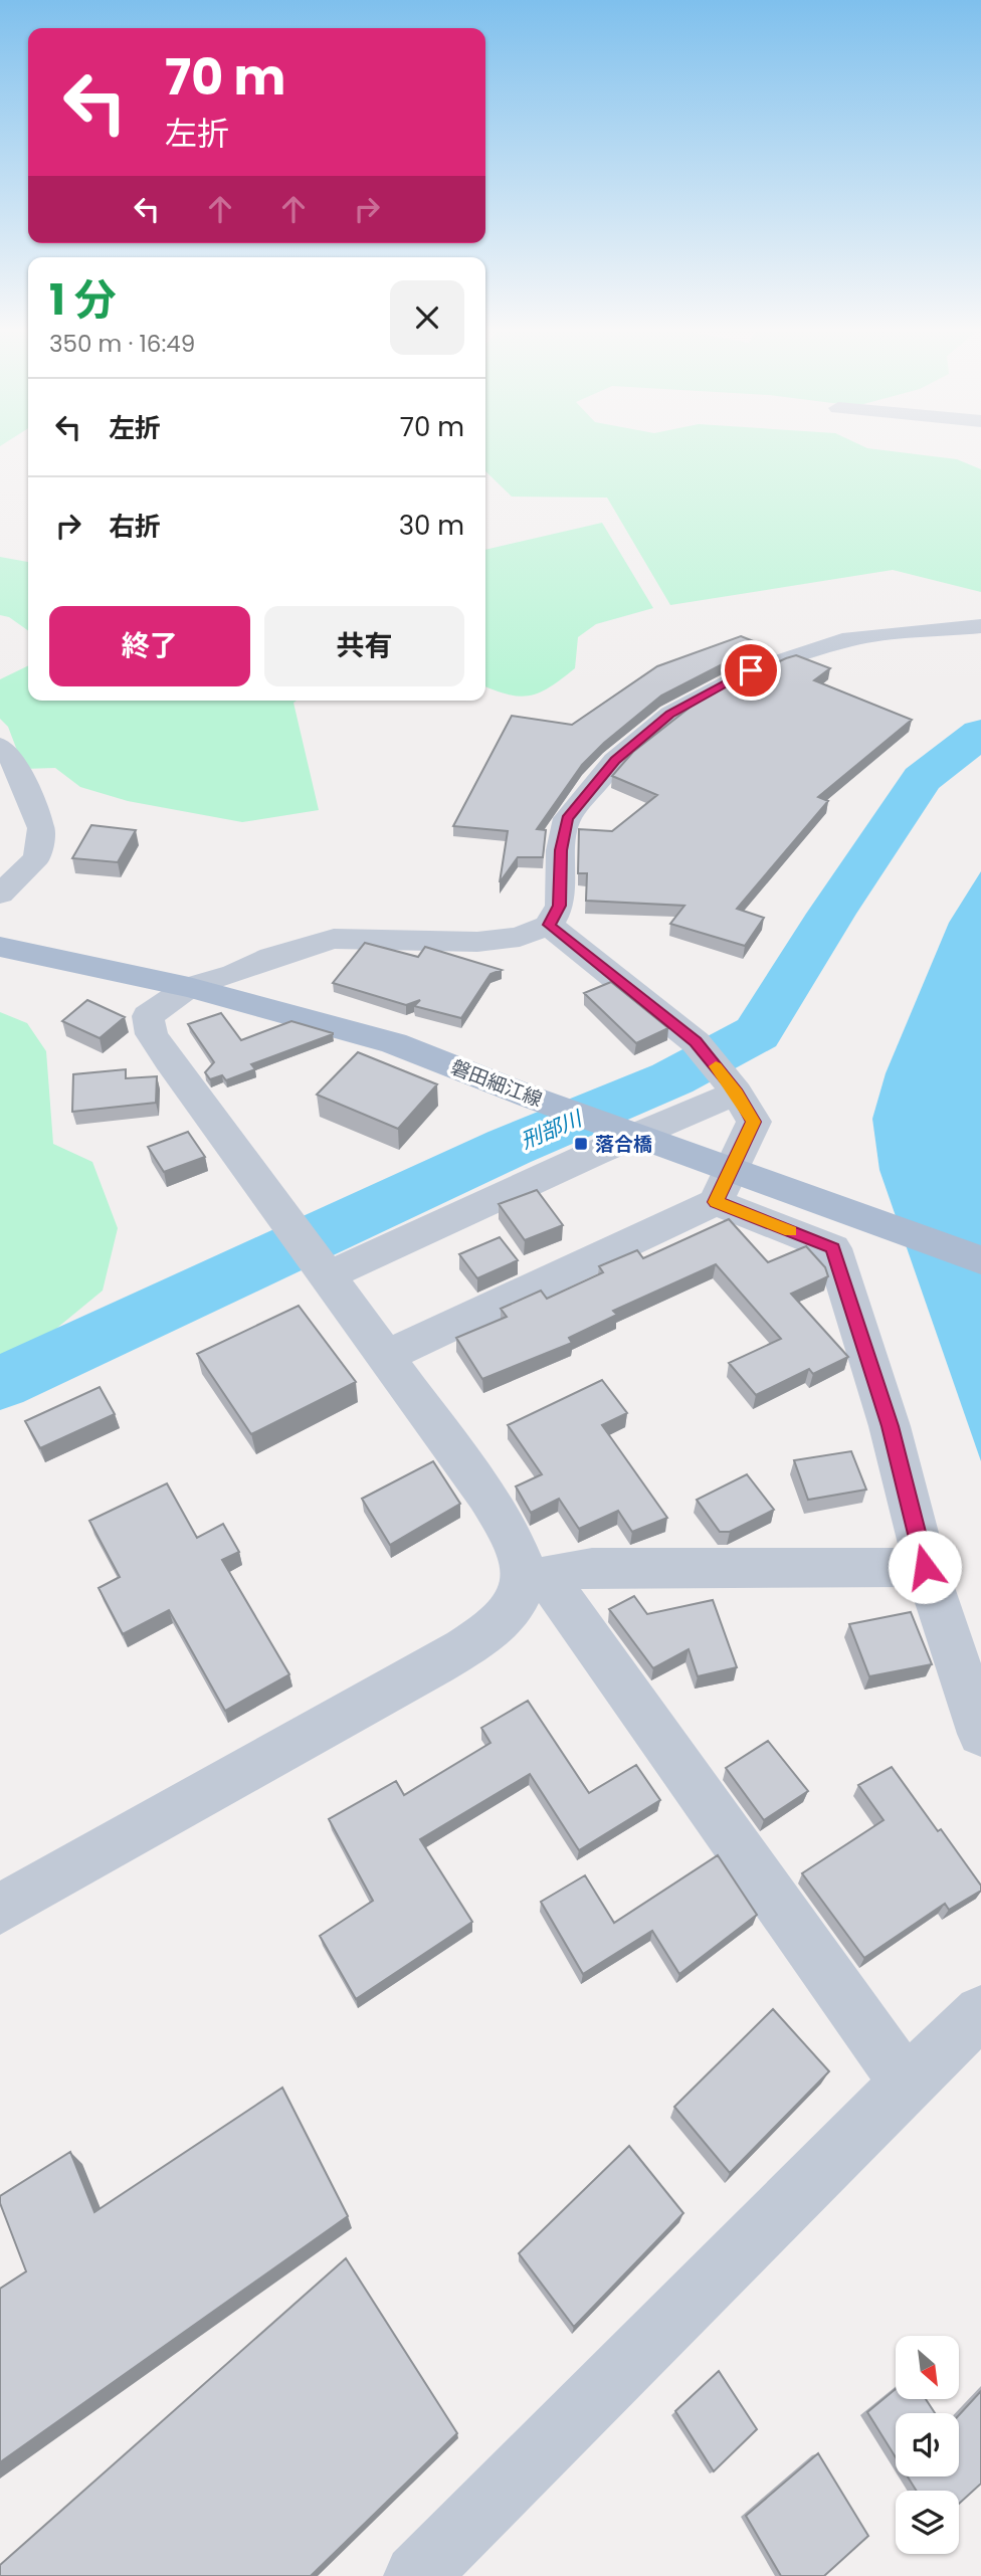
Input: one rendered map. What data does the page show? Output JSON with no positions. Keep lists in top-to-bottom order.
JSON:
{
  "streets": {
    "main road": ["磐田細江線"]
  },
  "water": ["刑部川"],
  "places": {
    "transit": ["落合橋"]
  },
  "north": "bottom right",
  "page": {
    "turn": ["70 m", "左折"],
    "heading": ["1 分", "350 m · 16:49"],
    "list": [
      {
        "name": "左折",
        "value": "70 m"
      },
      {
        "name": "右折",
        "value": "30 m"
      }
    ],
    "buttons": ["終了", "共有"]
  }
}
